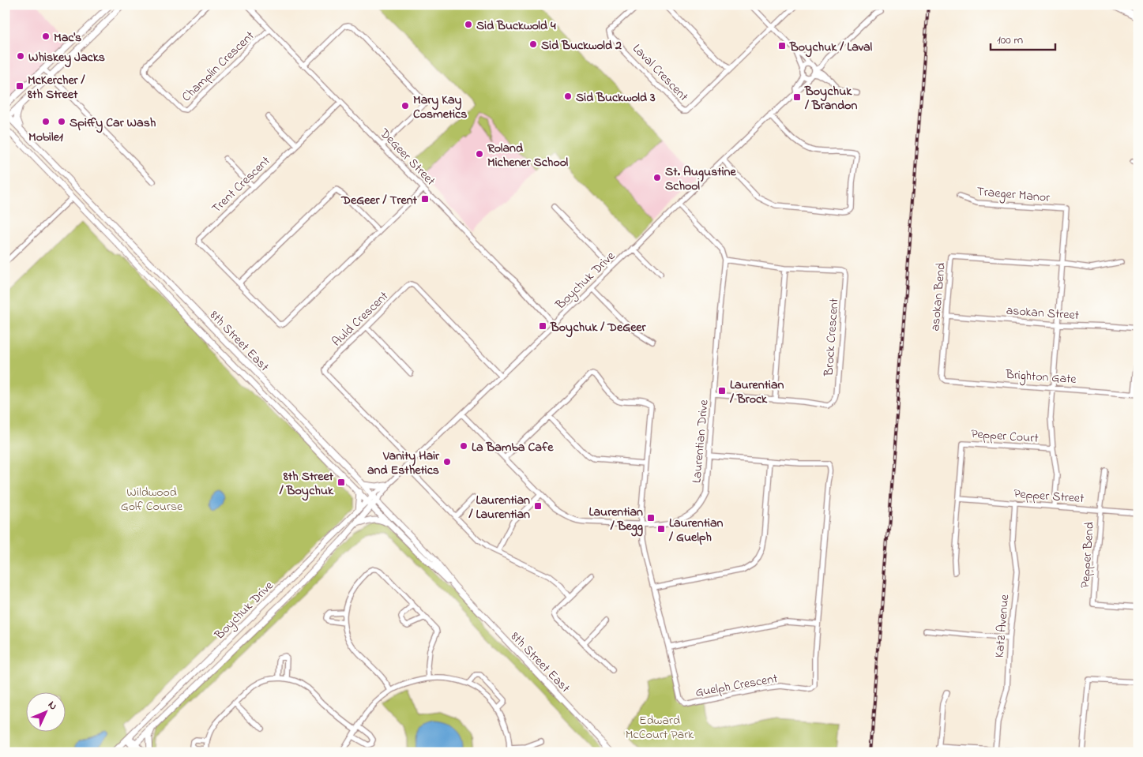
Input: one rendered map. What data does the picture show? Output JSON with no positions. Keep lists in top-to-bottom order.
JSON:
{
  "streets": {
    "main road": ["Boychuk Drive", "8th Street East"],
    "street": [
      "Champlin Crescent",
      "Laval Crescent",
      "DeGeer Street",
      "Trent Crescent",
      "Traeger Manor",
      "asokan Bend",
      "asokan Street",
      "Auld Crescent",
      "Brock Crescent",
      "Brighton Gate",
      "Pepper Court",
      "Laurentian Drive",
      "Pepper Street",
      "Pepper Bend",
      "Katz Avenue",
      "Guelph Crescent"
    ]
  },
  "crossings": [
    ["Champlin Crescent", "DeGeer Street"],
    ["DeGeer Street", "Trent Crescent"],
    ["DeGeer Street", "Boychuk Drive"],
    ["Traeger Manor", "asokan Bend"],
    ["Boychuk Drive", "Auld Crescent"],
    ["Boychuk Drive", "8th Street East"],
    ["Boychuk Drive", "Laurentian Drive"],
    ["asokan Bend", "asokan Street"],
    ["asokan Bend", "Brighton Gate"],
    ["Brock Crescent", "Laurentian Drive"],
    ["Pepper Court", "Pepper Street"],
    ["Laurentian Drive", "Guelph Crescent"],
    ["Pepper Street", "Pepper Bend"],
    ["Pepper Street", "Katz Avenue"]
  ],
  "parks": ["Wildwood Golf Course", "Edward McCourt Park"],
  "places": {
    "other": [
      "Sid Buckwold 4",
      "Mac's",
      "Sid Buckwold 2",
      "Whiskey Jacks",
      "Sid Buckwold 3",
      "Mary Kay Cosmetics",
      "Mobile1",
      "Spiffy Car Wash",
      "Roland Michener School",
      "St. Augustine School",
      "La Bamba Cafe",
      "Vanity Hair and Esthetics"
    ],
    "transit": [
      "Boychuk / Laval",
      "McKercher / 8th Street",
      "Boychuk / Brandon",
      "DeGeer / Trent",
      "Boychuk / DeGeer",
      "Laurentian / Brock",
      "8th Street / Boychuk",
      "Laurentian / Laurentian",
      "Laurentian / Begg",
      "Laurentian / Guelph"
    ]
  },
  "scale_bar": "100 m",
  "north": "top right"
}
